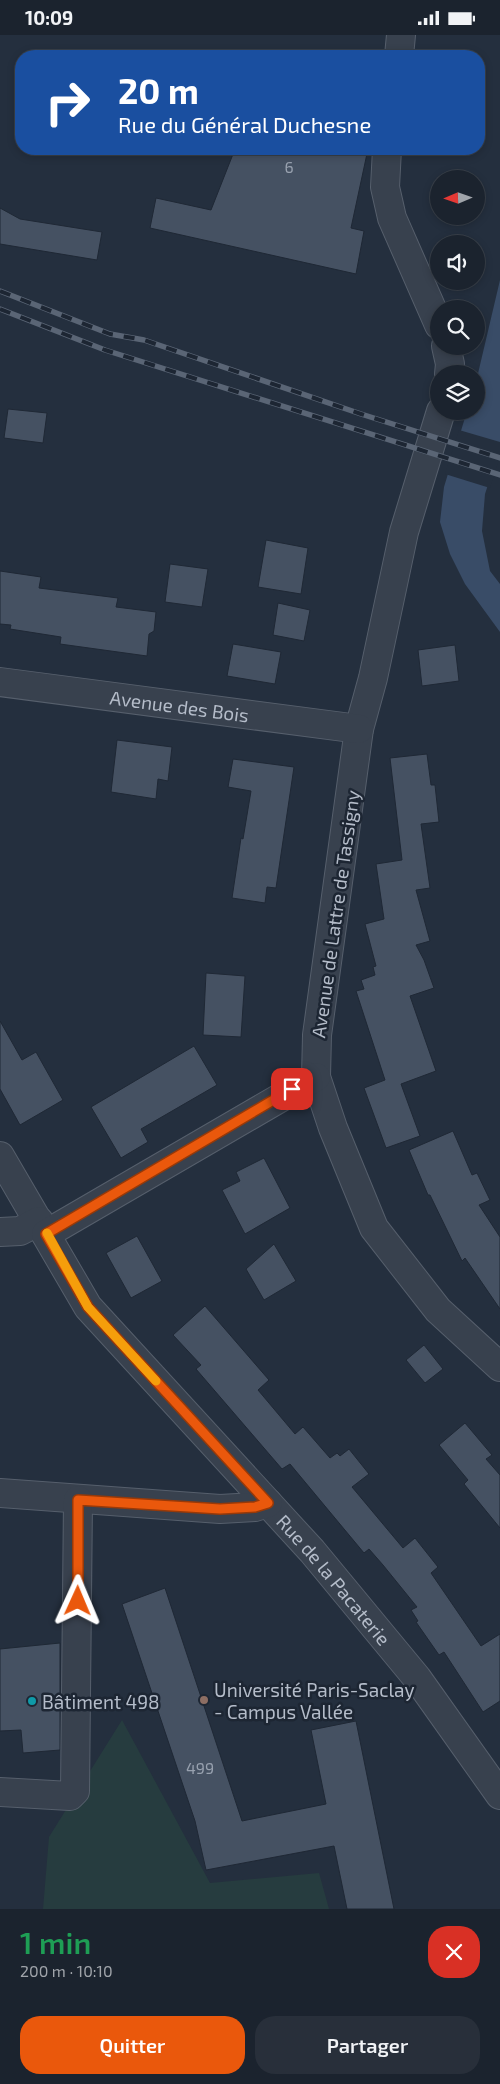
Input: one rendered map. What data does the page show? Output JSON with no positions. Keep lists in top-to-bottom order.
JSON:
{
  "streets": {
    "street": ["Avenue des Bois", "Avenue de Lattre de Tassigny", "Rue de la Pacaterie"]
  },
  "crossings": [
    ["Avenue des Bois", "Avenue de Lattre de Tassigny"]
  ],
  "places": ["Université Paris-Saclay - Campus Vallée", "Bâtiment 498"],
  "house_numbers": ["6", "499"],
  "north": "left",
  "page": {
    "status": "10:09",
    "turn": ["20 m", "Rue du Général Duchesne"],
    "heading": ["1 min", "200 m · 10:10"],
    "buttons": ["Quitter", "Partager"]
  }
}
